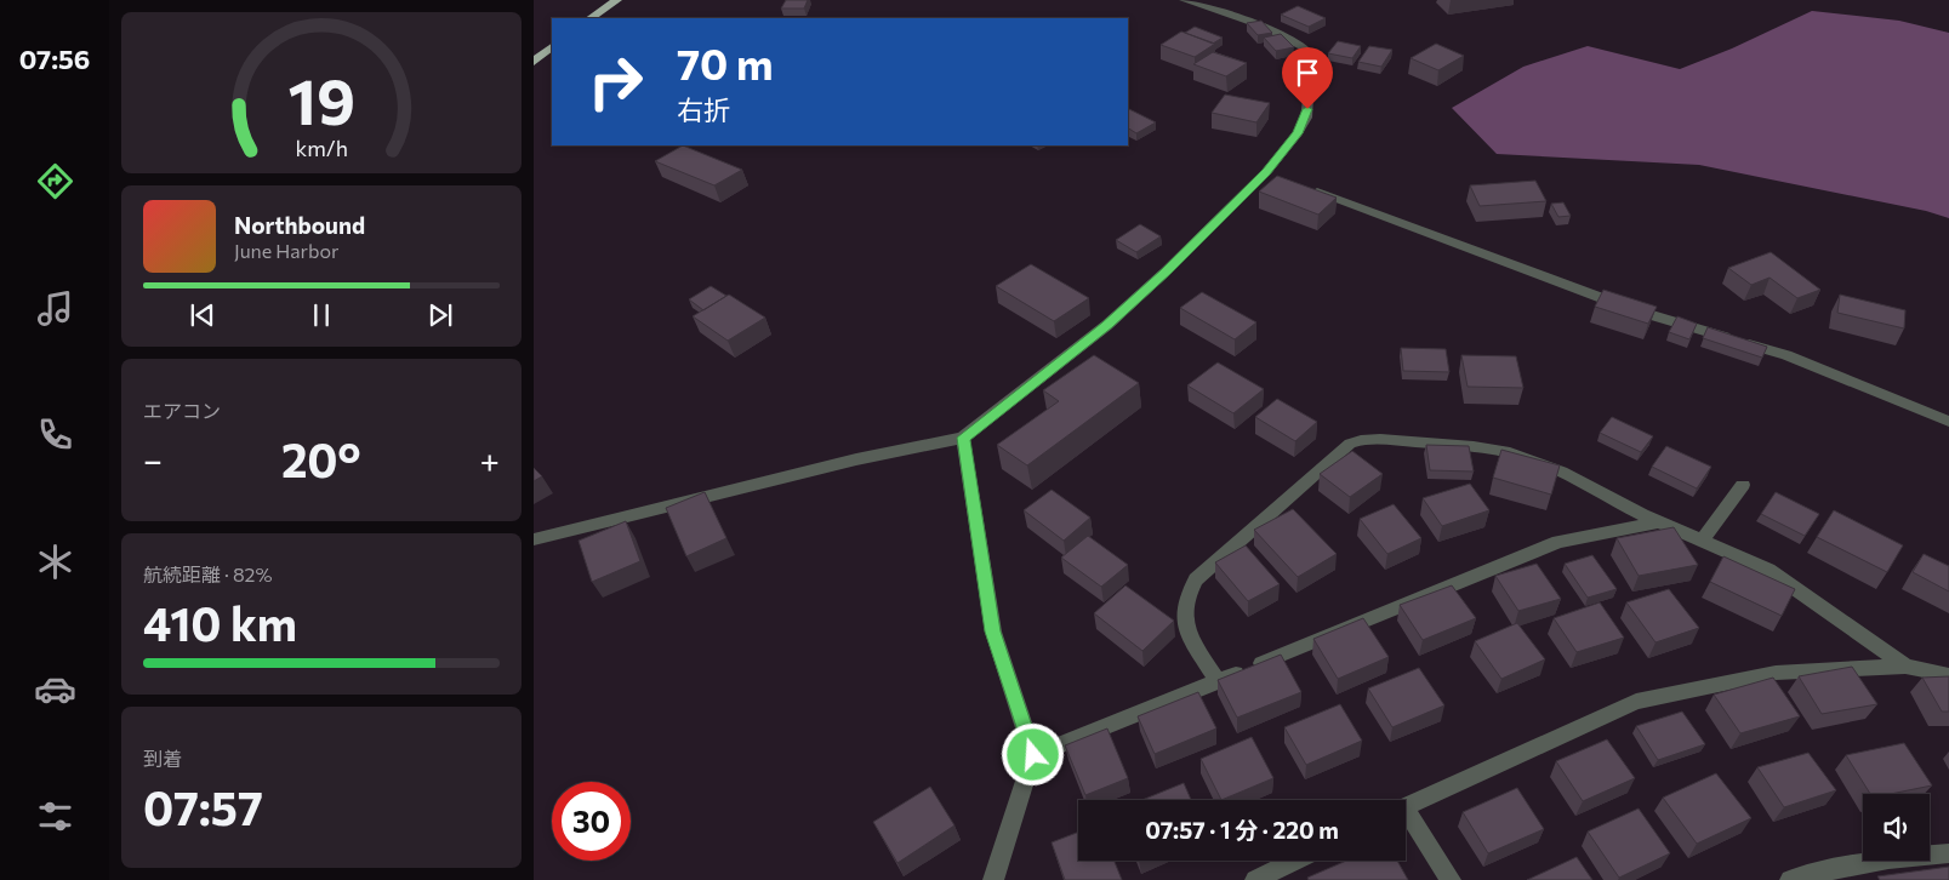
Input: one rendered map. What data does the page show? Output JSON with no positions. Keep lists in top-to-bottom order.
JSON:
{
  "page": {
    "tabs": "07:56",
    "turn": ["70 m", "右折"],
    "song": ["Northbound", "June Harbor"],
    "tile": [
      "エアコン",
      ["航続距離 · 82%", "410 km"],
      ["到着", "07:57"]
    ],
    "heat": ["−", "20°", "+"],
    "limit": "30",
    "trip": "07:57 · 1 分 · 220 m",
    "gauge": ["19", "km/h"]
  }
}
